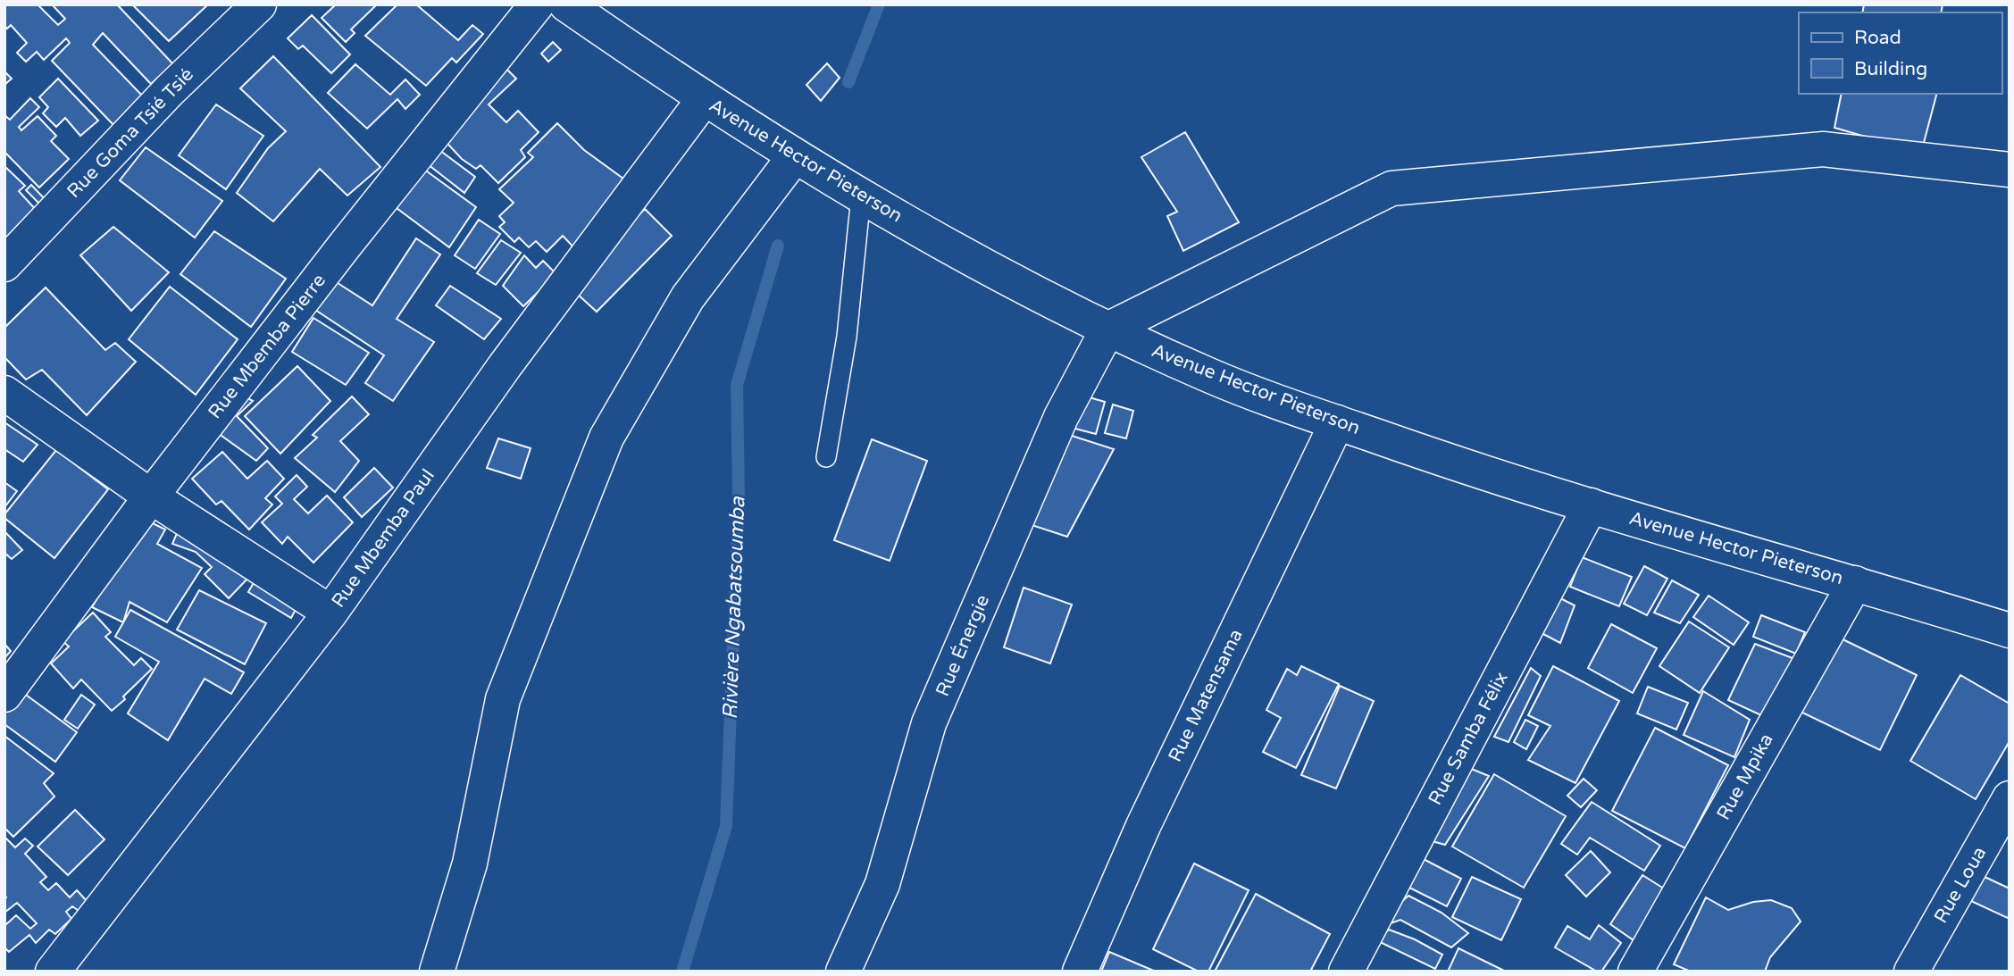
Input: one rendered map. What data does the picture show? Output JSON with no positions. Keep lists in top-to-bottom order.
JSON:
{
  "streets": {
    "street": [
      "Rue Goma Tsié Tsié",
      "Avenue Hector Pieterson",
      "Rue Mbemba Pierre",
      "Rue Mbemba Paul",
      "Rue Énergie",
      "Rue Matensama",
      "Rue Samba Félix",
      "Rue Mpika",
      "Rue Loua"
    ]
  },
  "crossings": [
    ["Avenue Hector Pieterson", "Rue Mbemba Paul"],
    ["Avenue Hector Pieterson", "Rue Énergie"],
    ["Avenue Hector Pieterson", "Rue Matensama"],
    ["Avenue Hector Pieterson", "Rue Samba Félix"],
    ["Avenue Hector Pieterson", "Rue Mpika"]
  ],
  "water": ["Rivière Ngabatsoumba"],
  "legend": ["Road", "Building"]
}
